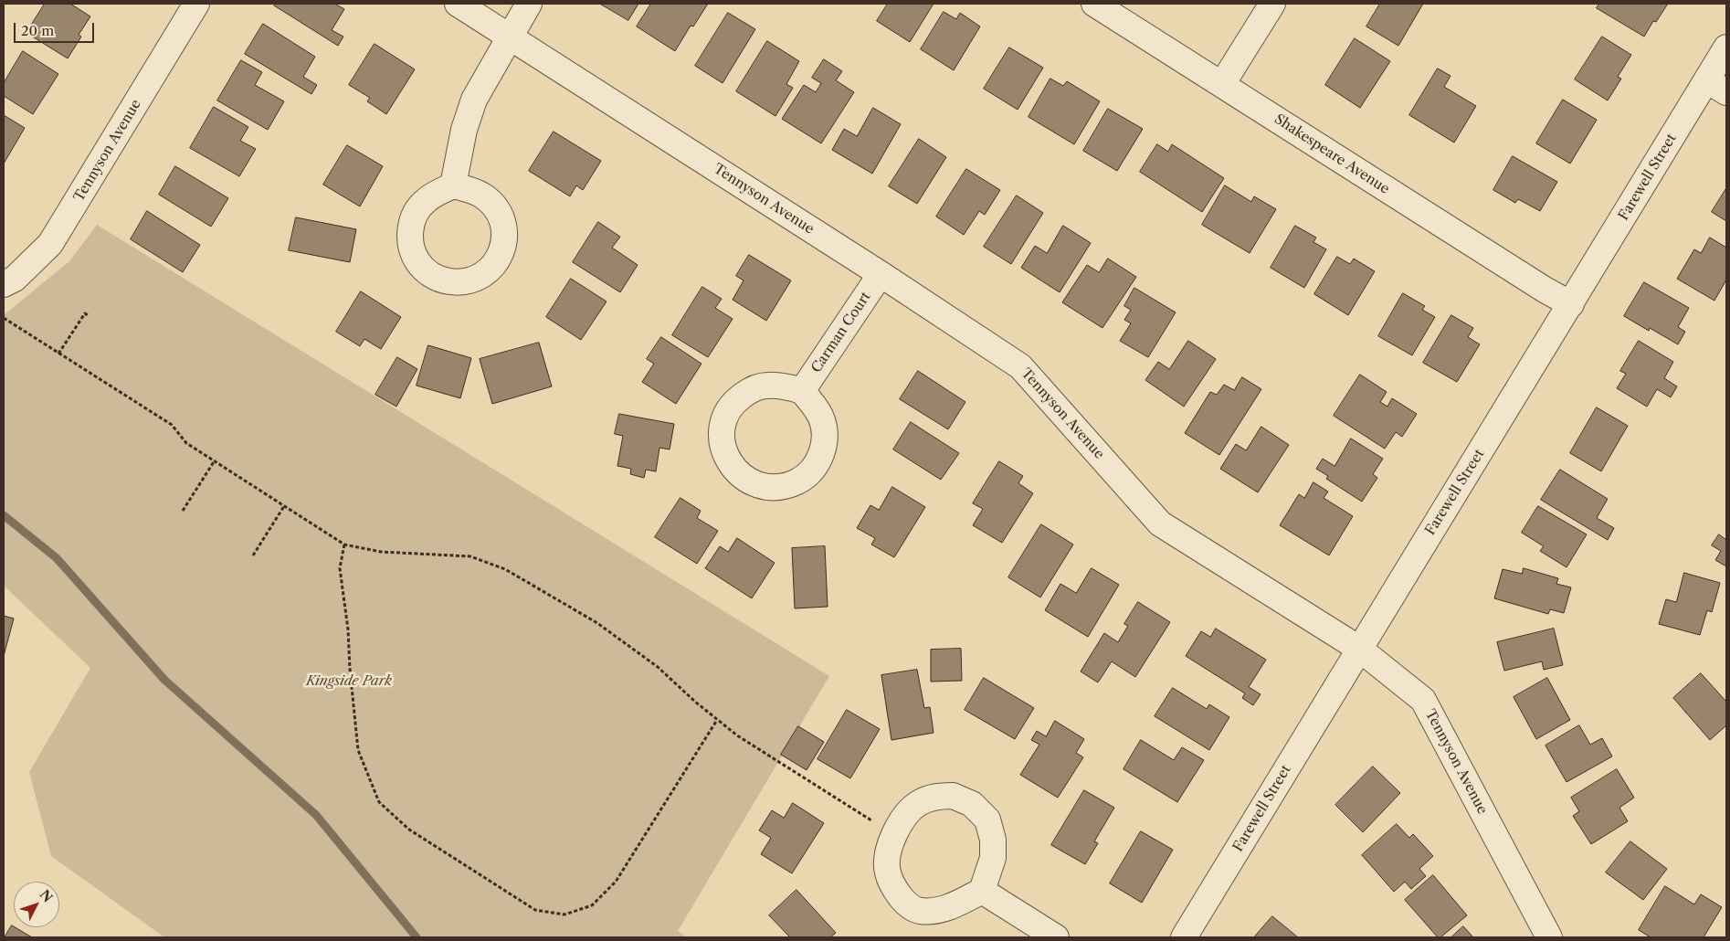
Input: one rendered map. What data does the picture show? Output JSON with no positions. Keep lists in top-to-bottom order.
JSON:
{
  "streets": {
    "street": [
      "Tennyson Avenue",
      "Shakespeare Avenue",
      "Farewell Street",
      "Carman Court"
    ]
  },
  "crossings": [
    ["Tennyson Avenue", "Farewell Street"],
    ["Tennyson Avenue", "Carman Court"],
    ["Shakespeare Avenue", "Farewell Street"]
  ],
  "parks": ["Kingside Park"],
  "scale_bar": "20 m",
  "north": "top right"
}
